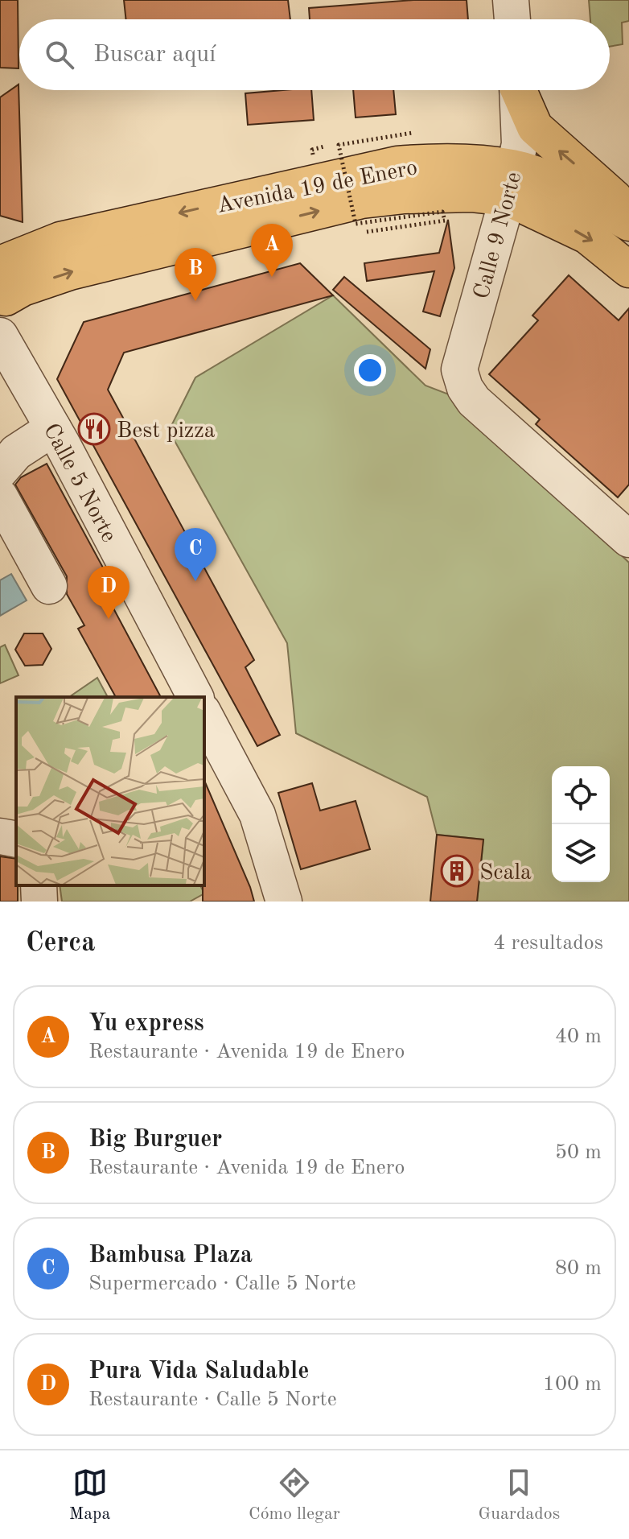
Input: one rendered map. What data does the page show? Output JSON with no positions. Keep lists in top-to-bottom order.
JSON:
{
  "streets": {
    "main road": ["Avenida 19 de Enero"],
    "street": ["Calle 9 Norte", "Calle 5 Norte"]
  },
  "crossings": [
    ["Avenida 19 de Enero", "Calle 9 Norte"]
  ],
  "places": {
    "restaurant": ["Best pizza"],
    "building": ["Scala"]
  },
  "page": {
    "search": "Buscar aquí",
    "pins": [
      "A",
      "B",
      "C",
      "D"
    ],
    "heading": ["Cerca", "4 resultados"],
    "list": [
      {
        "mark": "A",
        "name": "Yu express",
        "note": "Restaurante · Avenida 19 de Enero",
        "value": "40 m"
      },
      {
        "mark": "B",
        "name": "Big Burguer",
        "note": "Restaurante · Avenida 19 de Enero",
        "value": "50 m"
      },
      {
        "mark": "C",
        "name": "Bambusa Plaza",
        "note": "Supermercado · Calle 5 Norte",
        "value": "80 m"
      },
      {
        "mark": "D",
        "name": "Pura Vida Saludable",
        "note": "Restaurante · Calle 5 Norte",
        "value": "100 m"
      }
    ],
    "nav": ["Mapa", "Cómo llegar", "Guardados"]
  }
}
